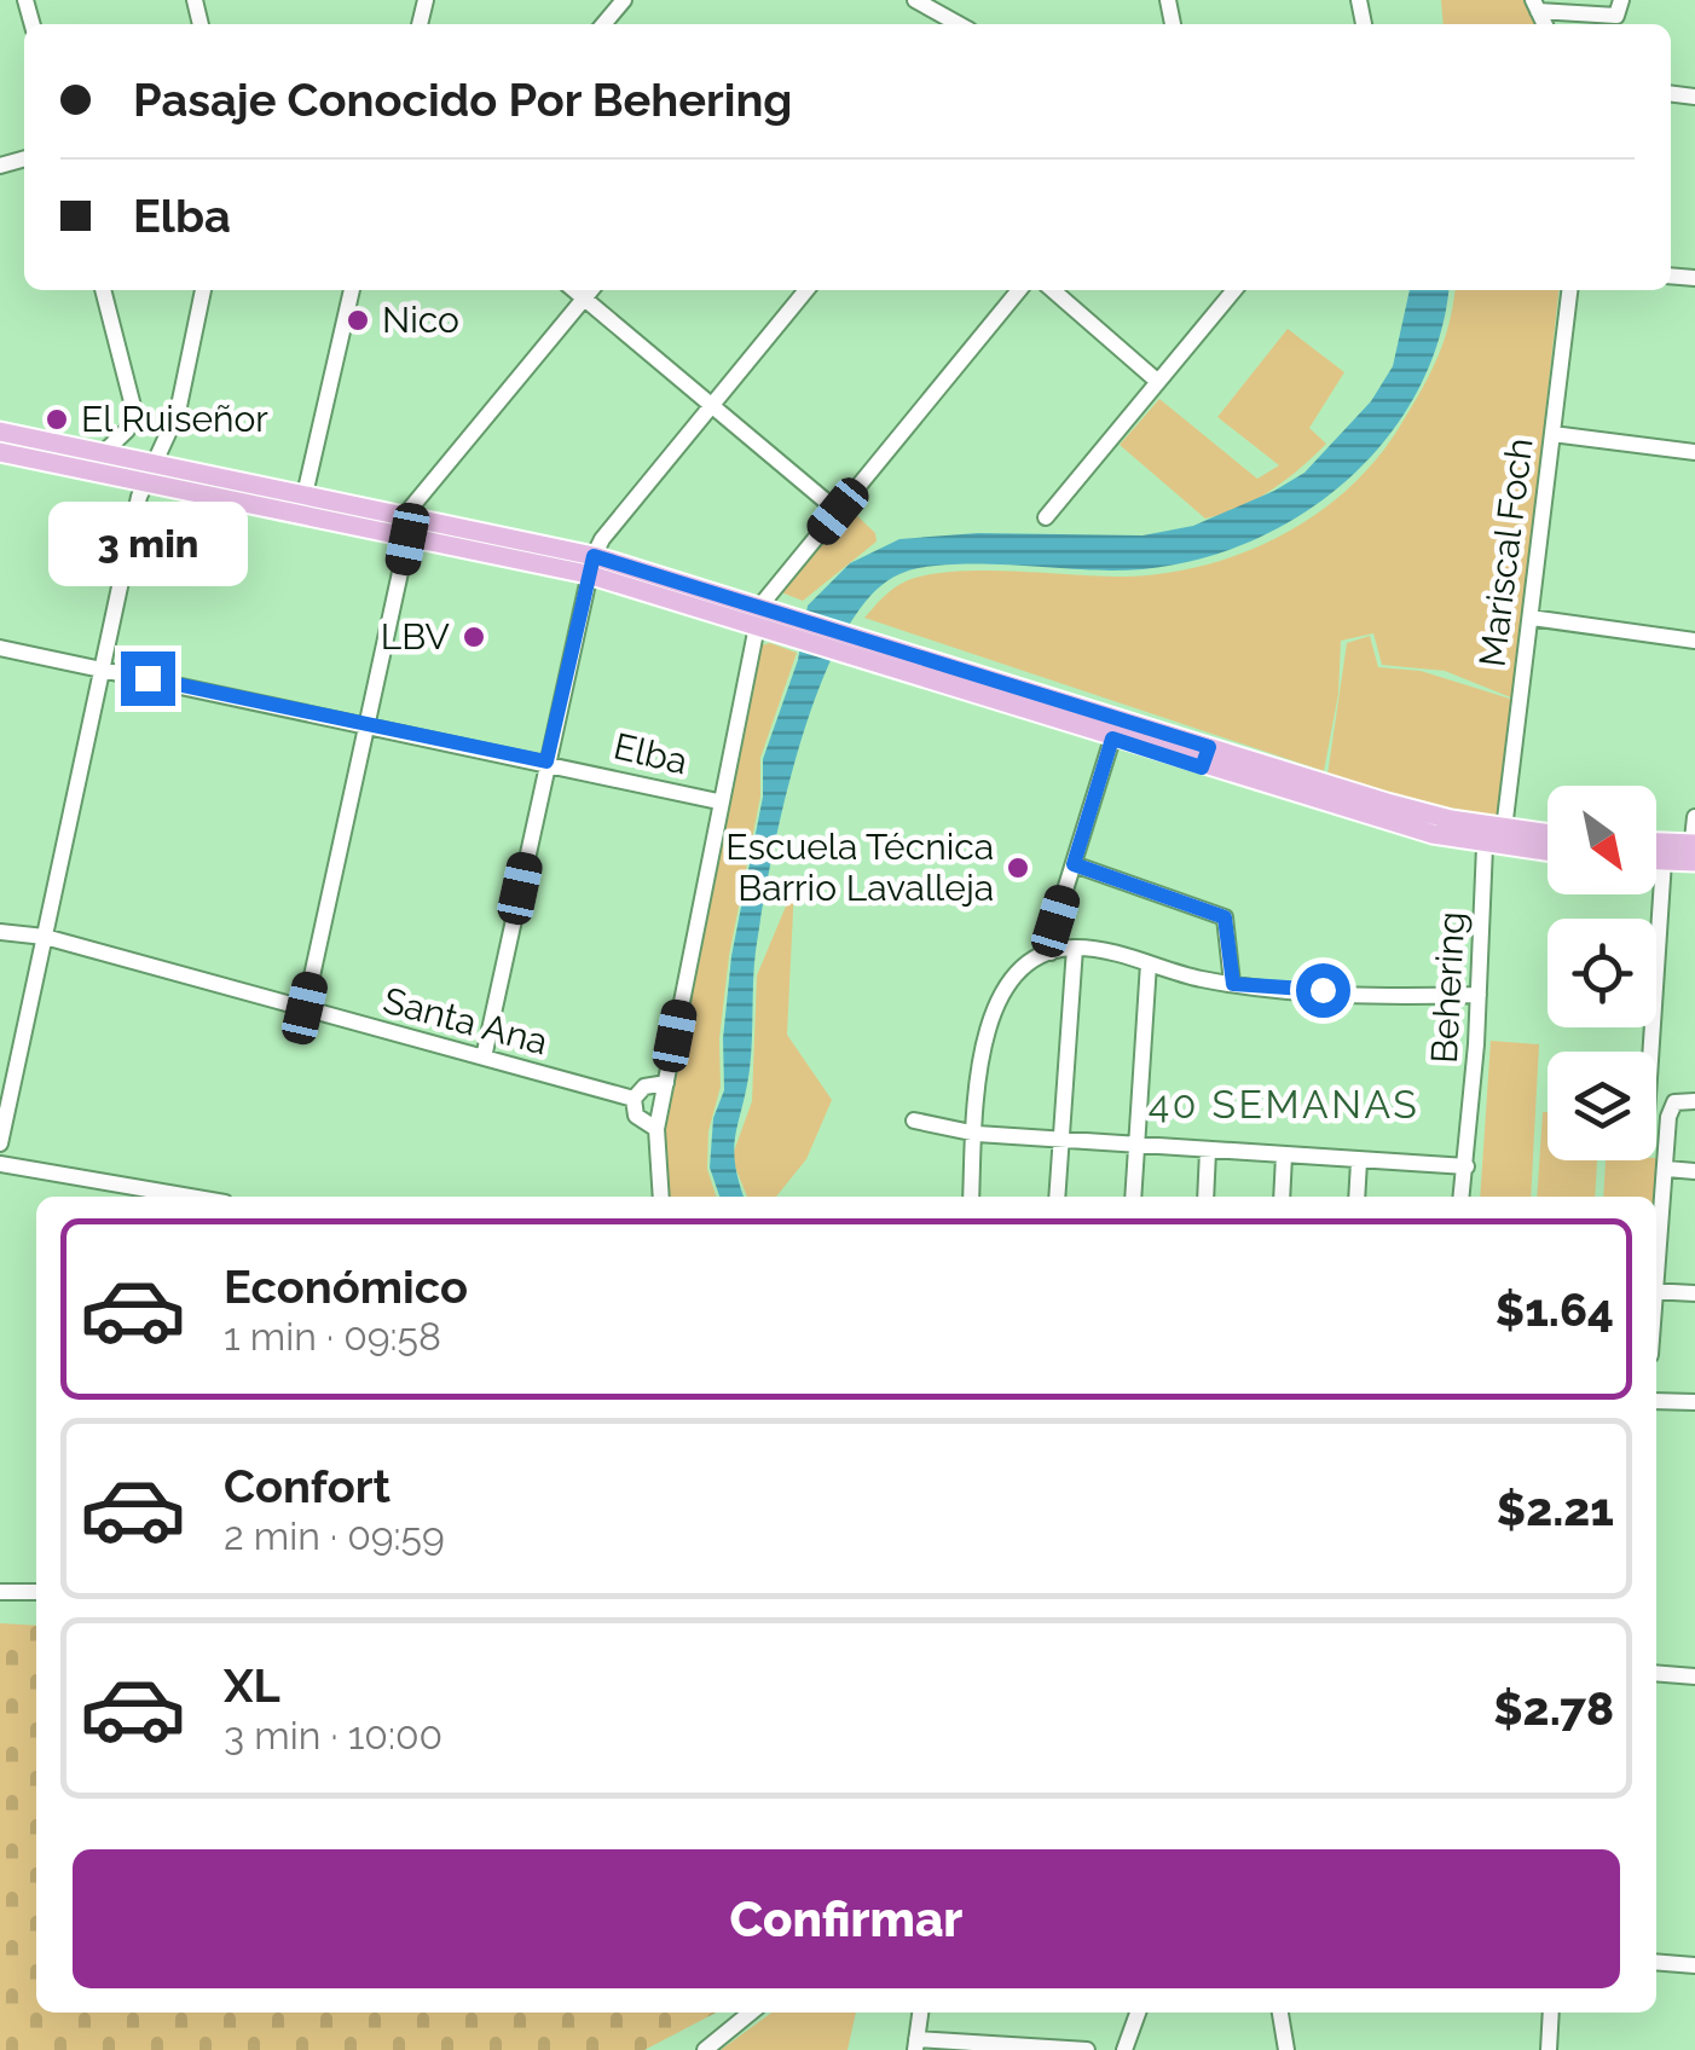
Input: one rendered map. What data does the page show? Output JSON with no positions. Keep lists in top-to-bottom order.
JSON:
{
  "streets": {
    "street": [
      "Mariscal Foch",
      "Elba",
      "Behering",
      "Santa Ana"
    ]
  },
  "districts": ["40 SEMANAS"],
  "places": [
    "Nico",
    "El Ruiseñor",
    "LBV",
    "Escuela Técnica Barrio Lavalleja"
  ],
  "north": "bottom right",
  "page": {
    "banner": ["Pasaje Conocido Por Behering", "Elba"],
    "bubble": "3 min",
    "list": [
      {
        "name": "Económico",
        "note": "1 min · 09:58",
        "value": "$1.64"
      },
      {
        "name": "Confort",
        "note": "2 min · 09:59",
        "value": "$2.21"
      },
      {
        "name": "XL",
        "note": "3 min · 10:00",
        "value": "$2.78"
      }
    ],
    "buttons": "Confirmar"
  }
}
